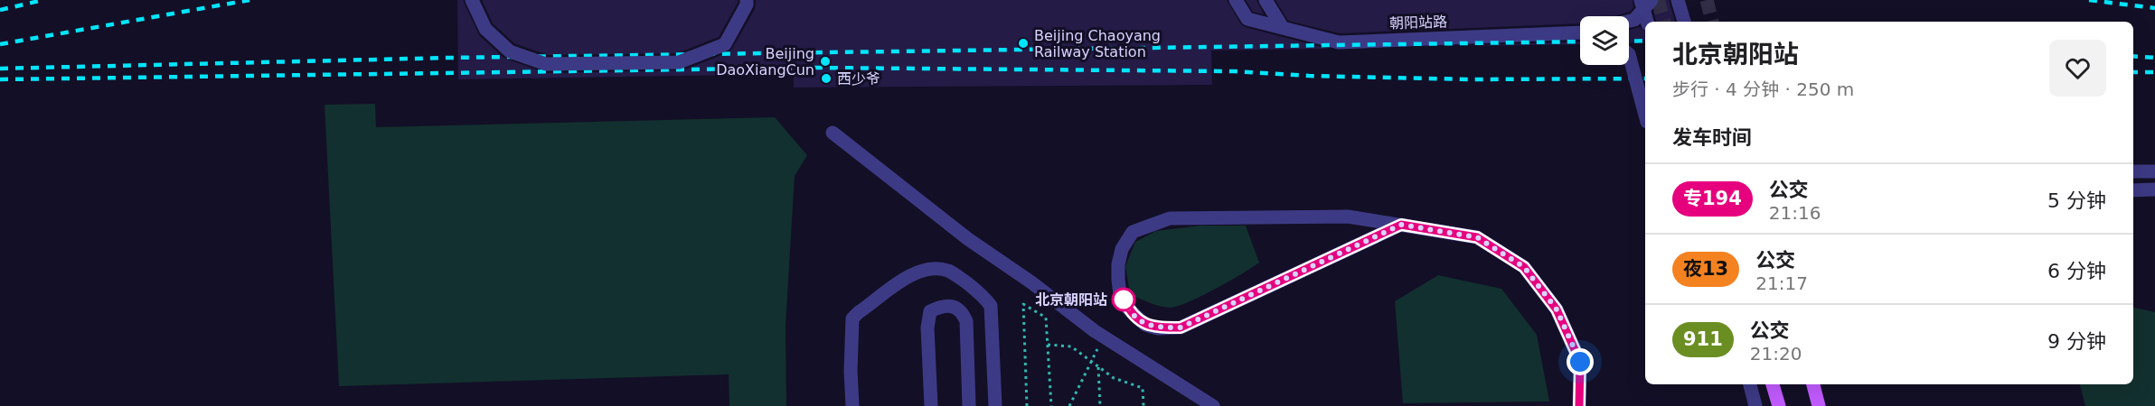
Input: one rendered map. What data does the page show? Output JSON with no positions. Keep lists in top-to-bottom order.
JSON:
{
  "streets": {
    "street": ["朝阳站路"]
  },
  "places": [
    "Beijing Chaoyang Railway Station",
    "Beijing DaoXiangCun",
    "西少爷",
    "北京朝阳站"
  ],
  "lines": ["bus line 专194"],
  "page": {
    "heading": [
      ["北京朝阳站", "步行 · 4 分钟 · 250 m"],
      "发车时间"
    ],
    "list": [
      {
        "mark": "专194",
        "name": "公交",
        "note": "21:16",
        "value": "5 分钟"
      },
      {
        "mark": "夜13",
        "name": "公交",
        "note": "21:17",
        "value": "6 分钟"
      },
      {
        "mark": "911",
        "name": "公交",
        "note": "21:20",
        "value": "9 分钟"
      }
    ]
  }
}
